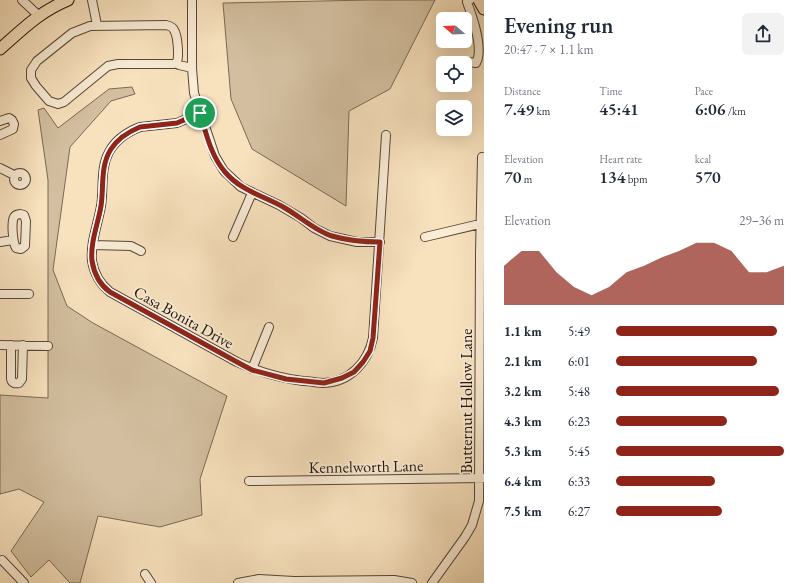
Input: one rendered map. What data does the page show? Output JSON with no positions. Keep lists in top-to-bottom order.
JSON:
{
  "streets": {
    "street": ["Casa Bonita Drive", "Butternut Hollow Lane", "Kennelworth Lane"]
  },
  "crossings": [
    ["Butternut Hollow Lane", "Kennelworth Lane"]
  ],
  "north": "left",
  "page": {
    "heading": ["Evening run", "20:47 · 7 × 1.1 km"],
    "stats": [
      ["Distance", "7.49 km"],
      ["Time", "45:41"],
      ["Pace", "6:06 /km"],
      ["Elevation", "70 m"],
      ["Heart rate", "134 bpm"],
      ["kcal", "570"]
    ],
    "chart": ["Elevation", "29–36 m"],
    "list": [
      {
        "name": "1.1 km",
        "note": "5:49"
      },
      {
        "name": "2.1 km",
        "note": "6:01"
      },
      {
        "name": "3.2 km",
        "note": "5:48"
      },
      {
        "name": "4.3 km",
        "note": "6:23"
      },
      {
        "name": "5.3 km",
        "note": "5:45"
      },
      {
        "name": "6.4 km",
        "note": "6:33"
      },
      {
        "name": "7.5 km",
        "note": "6:27"
      }
    ]
  }
}
